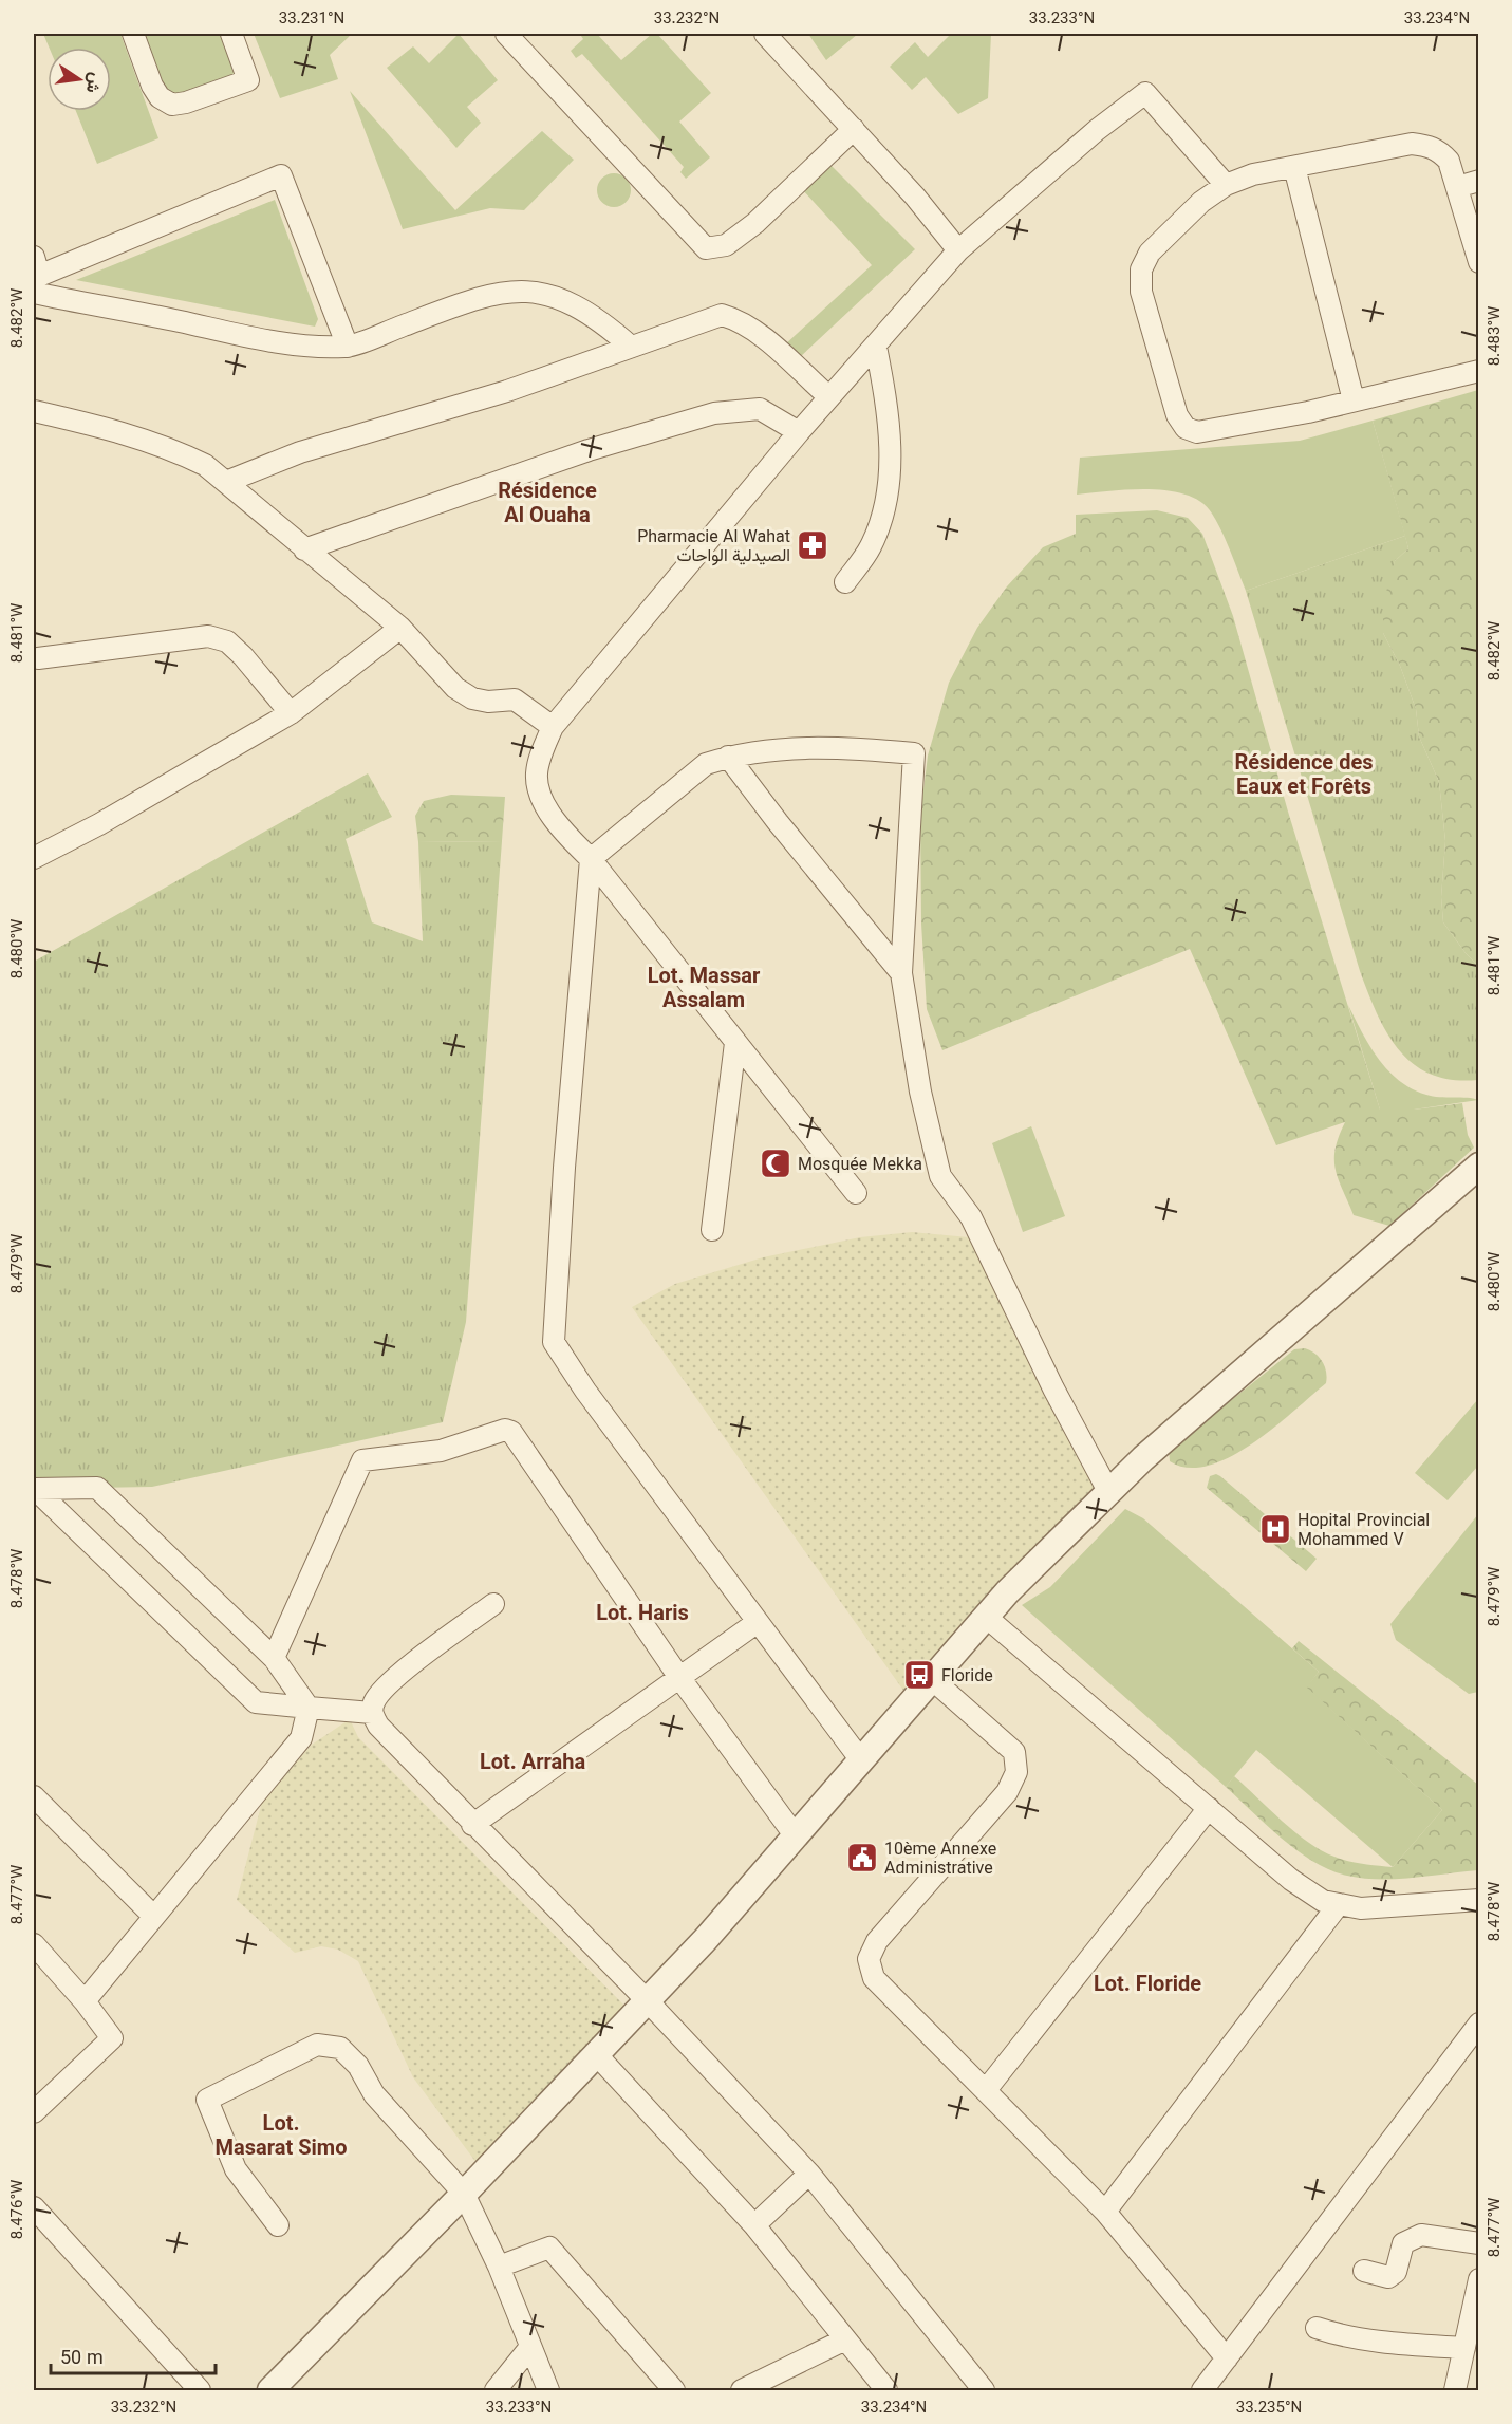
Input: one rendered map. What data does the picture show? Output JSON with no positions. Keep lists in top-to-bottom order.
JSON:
{
  "districts": [
    "Résidence Al Ouaha",
    "Résidence des Eaux et Forêts",
    "Lot. Massar Assalam",
    "Lot. Haris",
    "Lot. Arraha",
    "Lot. Floride",
    "Lot. Masarat Simo"
  ],
  "places": {
    "pharmacy": ["Pharmacie Al Wahat الصيدلية الواحات"],
    "mosque": ["Mosquée Mekka"],
    "hospital": ["Hopital Provincial Mohammed V"],
    "bus stop": ["Floride"],
    "public building": ["10ème Annexe Administrative"]
  },
  "scale_bar": "50 m",
  "north": "right",
  "coordinates": [
    "33.231°N",
    "33.232°N",
    "33.233°N",
    "33.234°N",
    "8.482°W",
    "8.483°W",
    "8.481°W",
    "8.480°W",
    "8.479°W",
    "8.478°W",
    "8.477°W",
    "8.476°W",
    "33.235°N"
  ]
}
